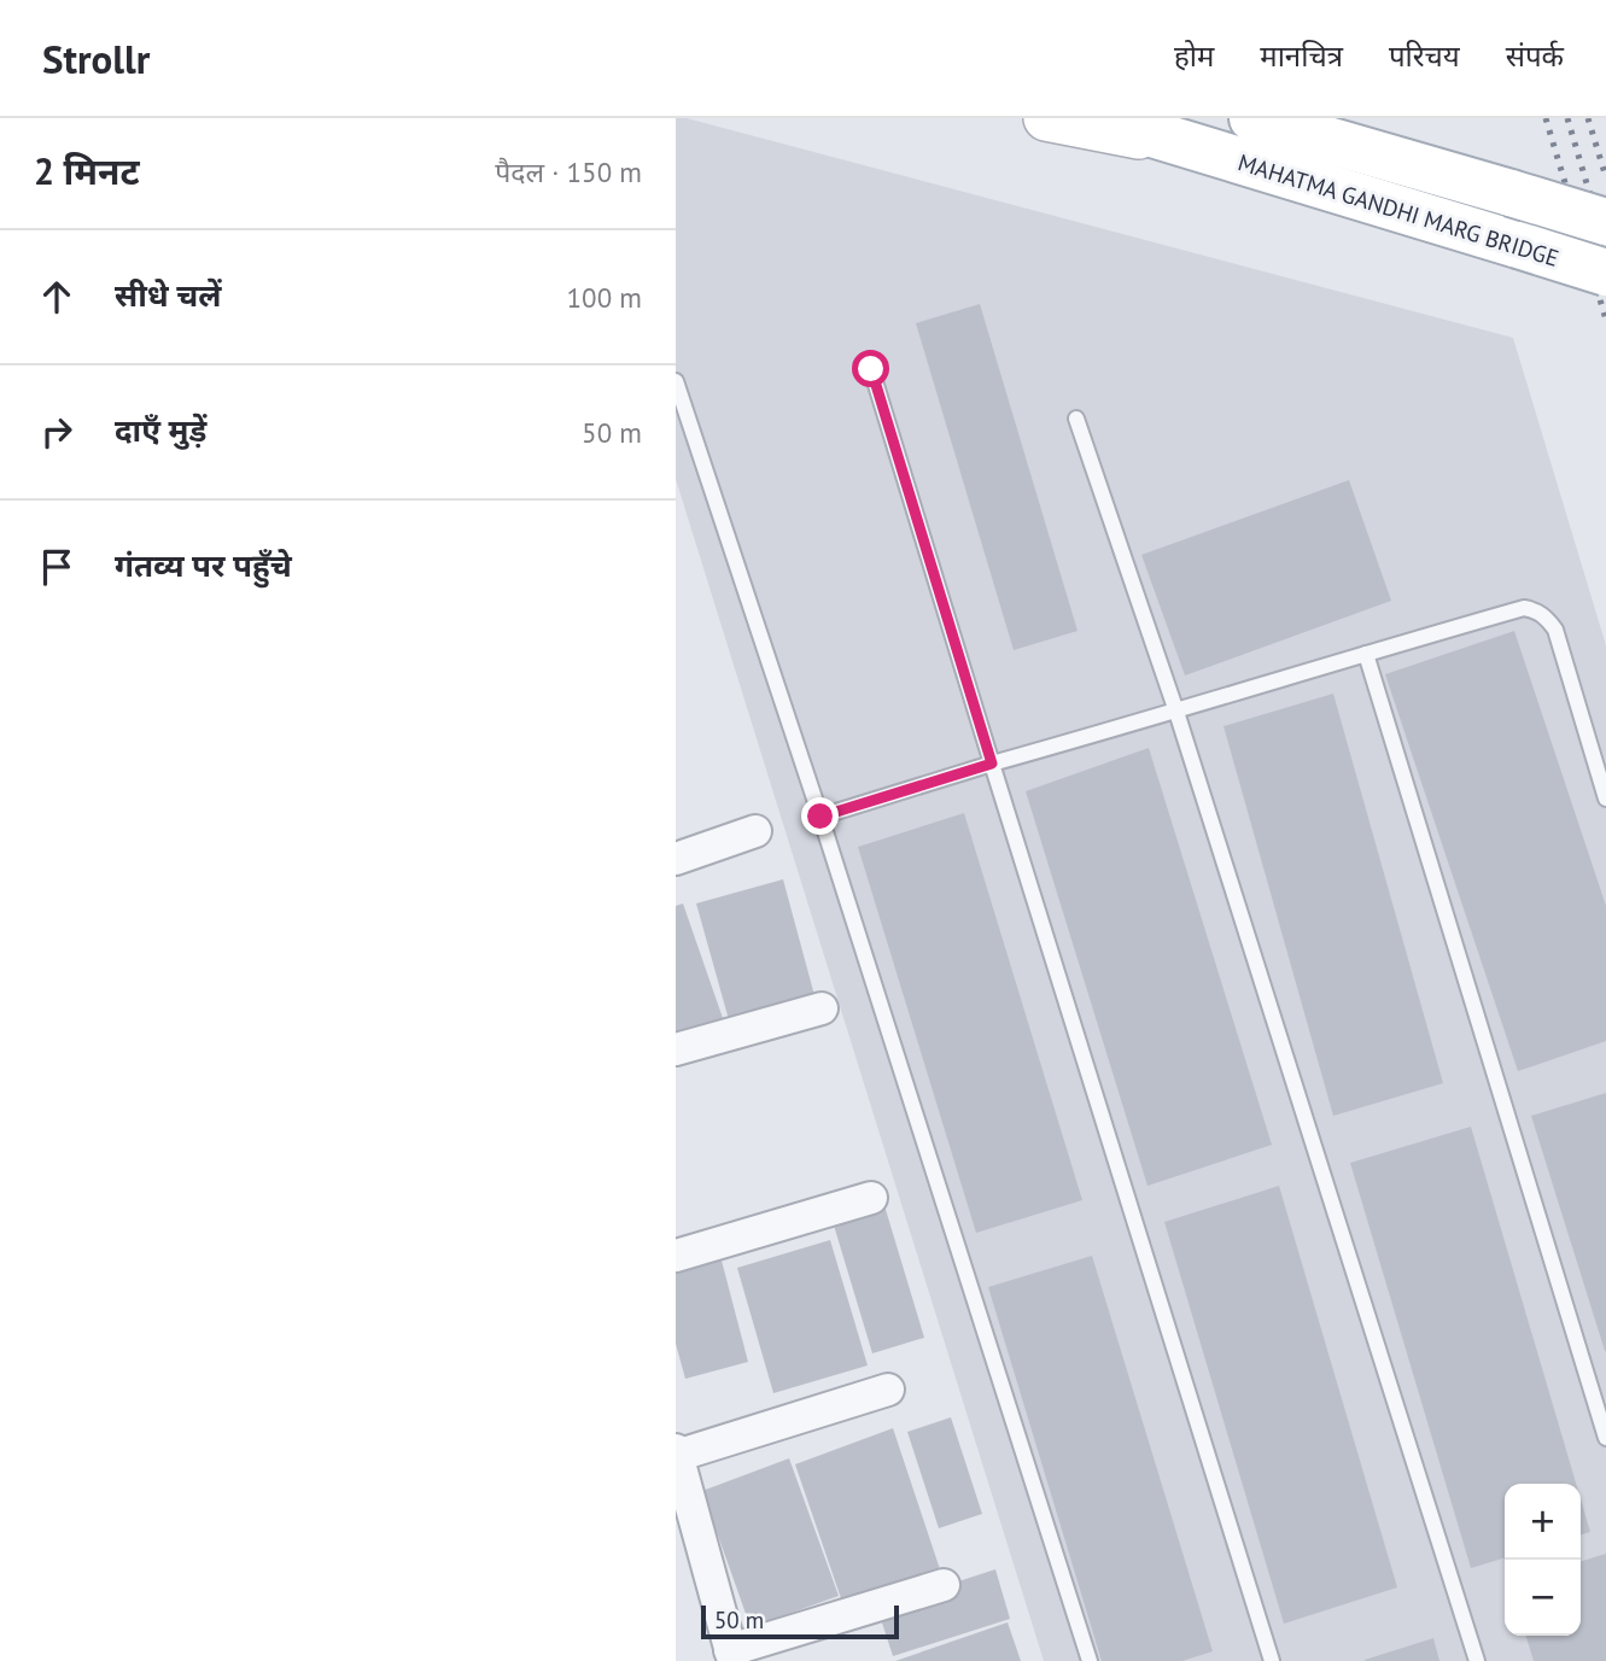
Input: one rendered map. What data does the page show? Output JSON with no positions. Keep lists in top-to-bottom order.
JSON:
{
  "streets": {
    "main road": ["MAHATMA GANDHI MARG BRIDGE"]
  },
  "scale_bar": "50 m",
  "page": {
    "header": "Strollr",
    "nav": [
      "होम",
      "मानचित्र",
      "परिचय",
      "संपर्क"
    ],
    "heading": ["2 मिनट", "पैदल · 150 m"],
    "list": [
      ["सीधे चलें", "100 m"],
      ["दाएँ मुड़ें", "50 m"],
      "गंतव्य पर पहुँचे"
    ],
    "map_buttons": ["+", "−"],
    "scale": "50 m"
  }
}
